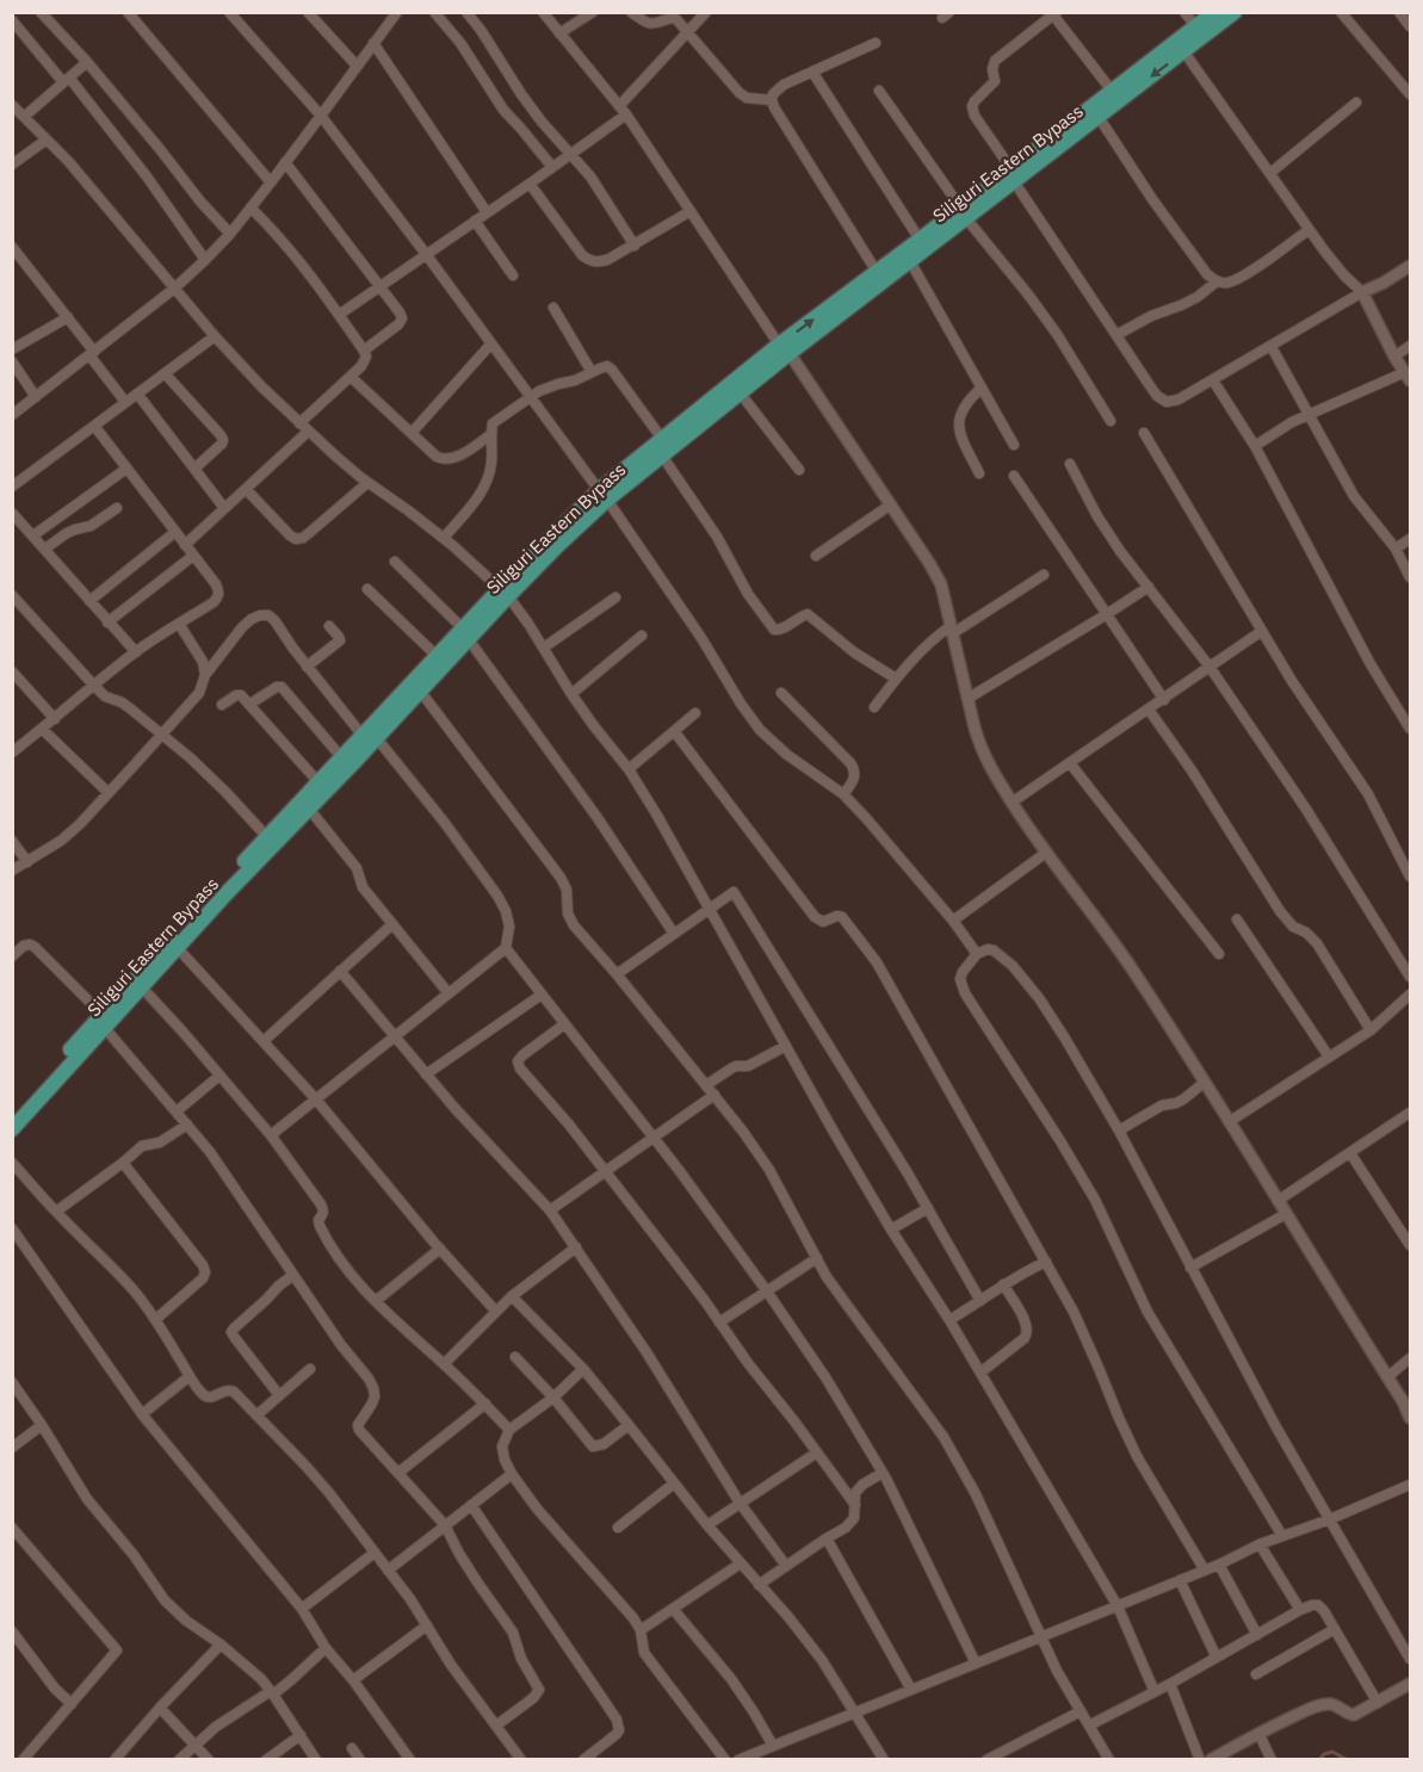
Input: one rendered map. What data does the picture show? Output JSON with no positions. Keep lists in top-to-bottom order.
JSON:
{
  "streets": {
    "main road": ["Siliguri Eastern Bypass"]
  }
}
